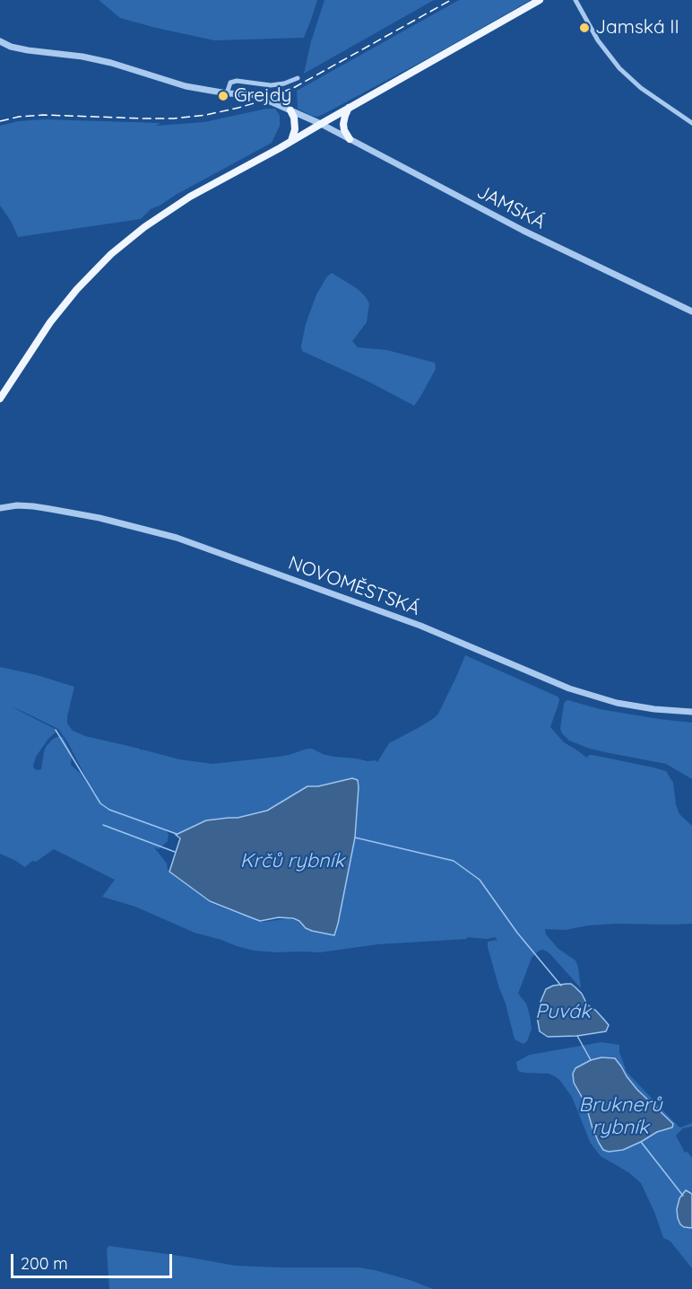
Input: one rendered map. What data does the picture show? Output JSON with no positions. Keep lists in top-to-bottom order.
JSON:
{
  "streets": {
    "street": ["JAMSKÁ", "NOVOMĚSTSKÁ"]
  },
  "water": ["Krčů rybník", "Puvák", "Bruknerů rybník"],
  "places": ["Jamská II", "Grejdy"],
  "scale_bar": "200 m"
}
